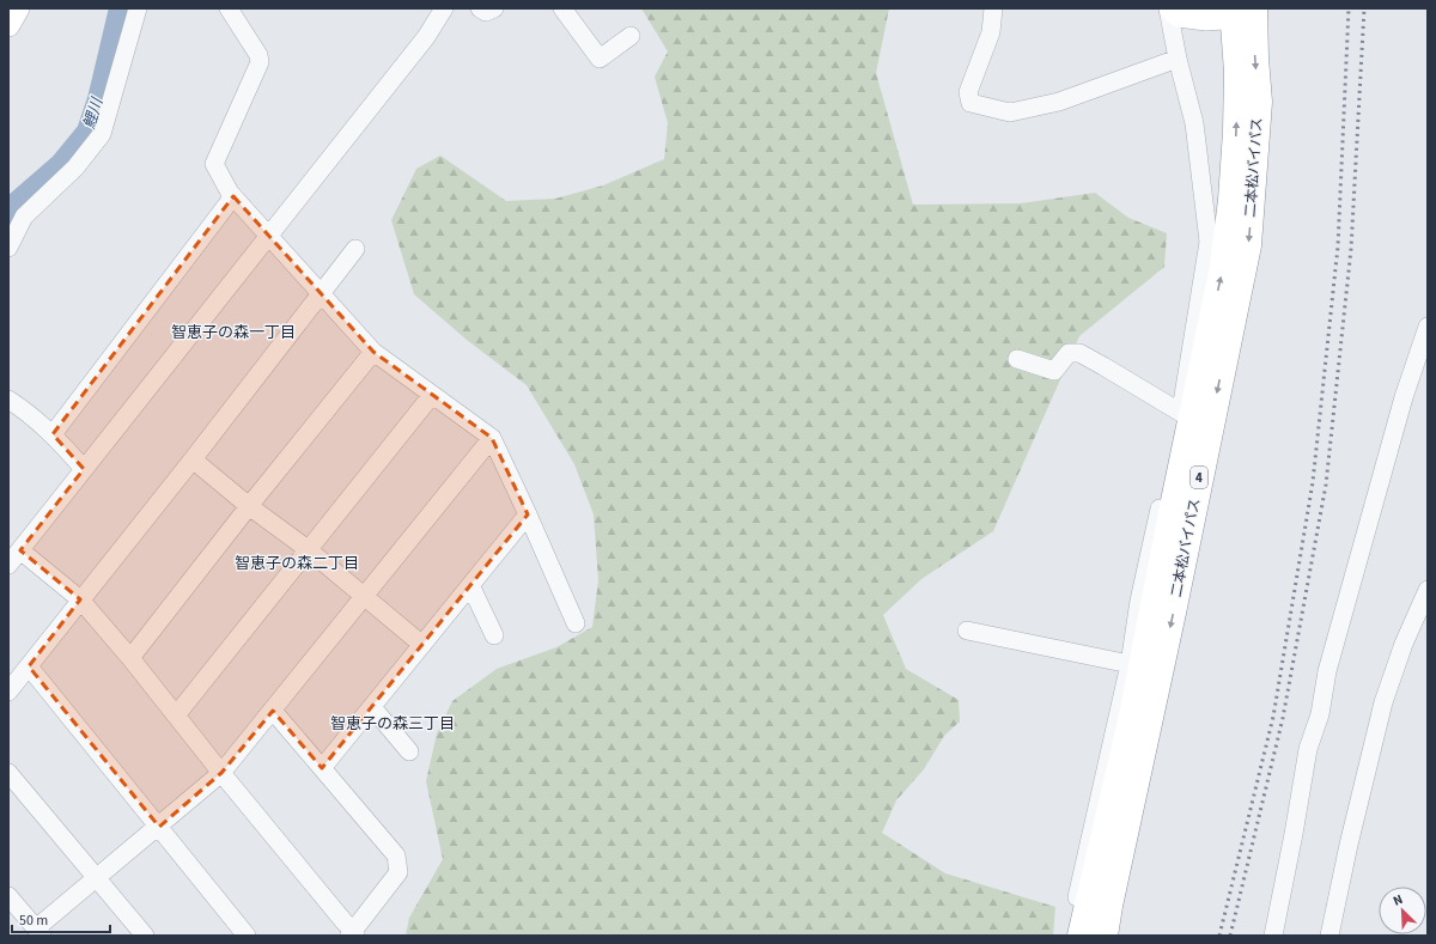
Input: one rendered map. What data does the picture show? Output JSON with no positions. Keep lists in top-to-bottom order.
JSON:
{
  "streets": {
    "highway": ["二本松バイパス", "4"]
  },
  "districts": ["智恵子の森一丁目", "智恵子の森二丁目", "智恵子の森三丁目"],
  "water": ["鯉川"],
  "scale_bar": "50 m",
  "north": "top left"
}
